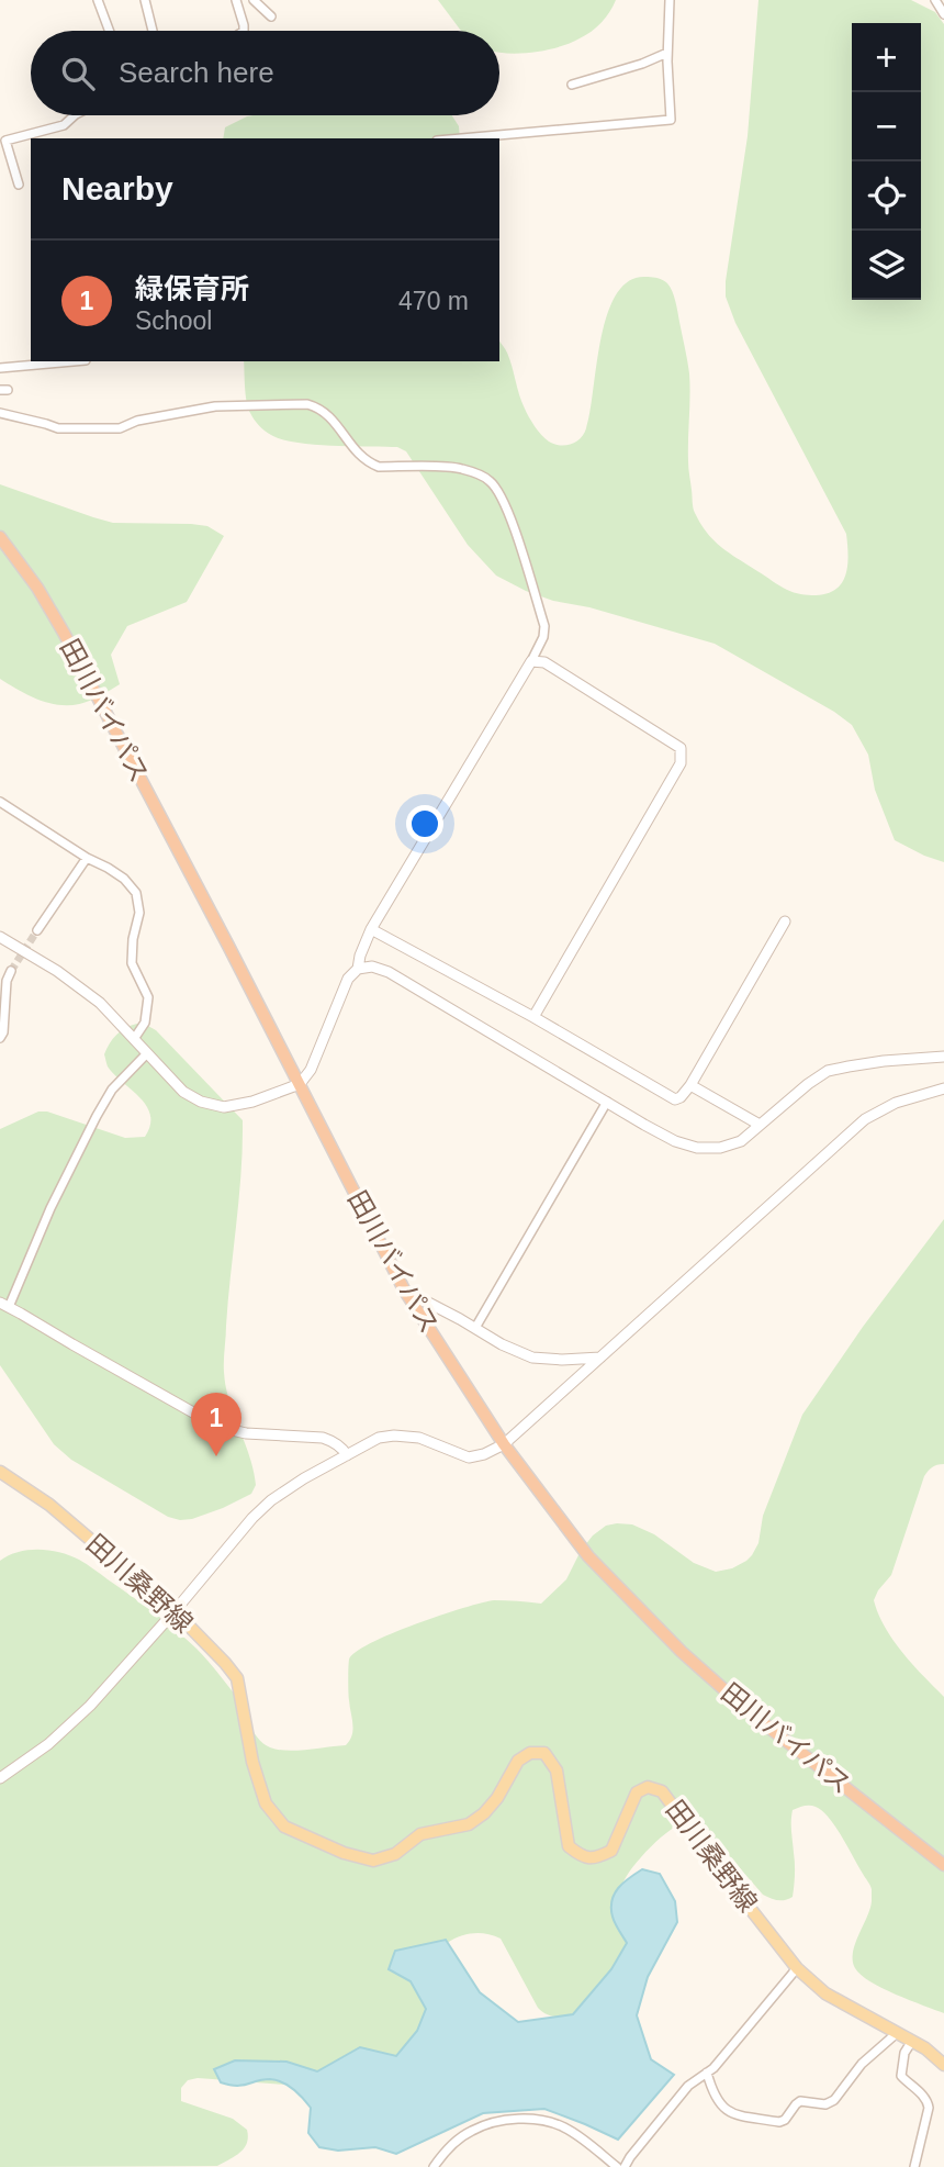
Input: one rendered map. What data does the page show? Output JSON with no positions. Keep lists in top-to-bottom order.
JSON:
{
  "streets": {
    "highway": ["田川バイパス"],
    "main road": ["田川桑野線"]
  },
  "page": {
    "map_buttons": ["+", "−"],
    "search": "Search here",
    "heading": "Nearby",
    "list": [
      {
        "mark": "1",
        "name": "緑保育所",
        "note": "School",
        "value": "470 m"
      }
    ],
    "pins": "1"
  }
}
